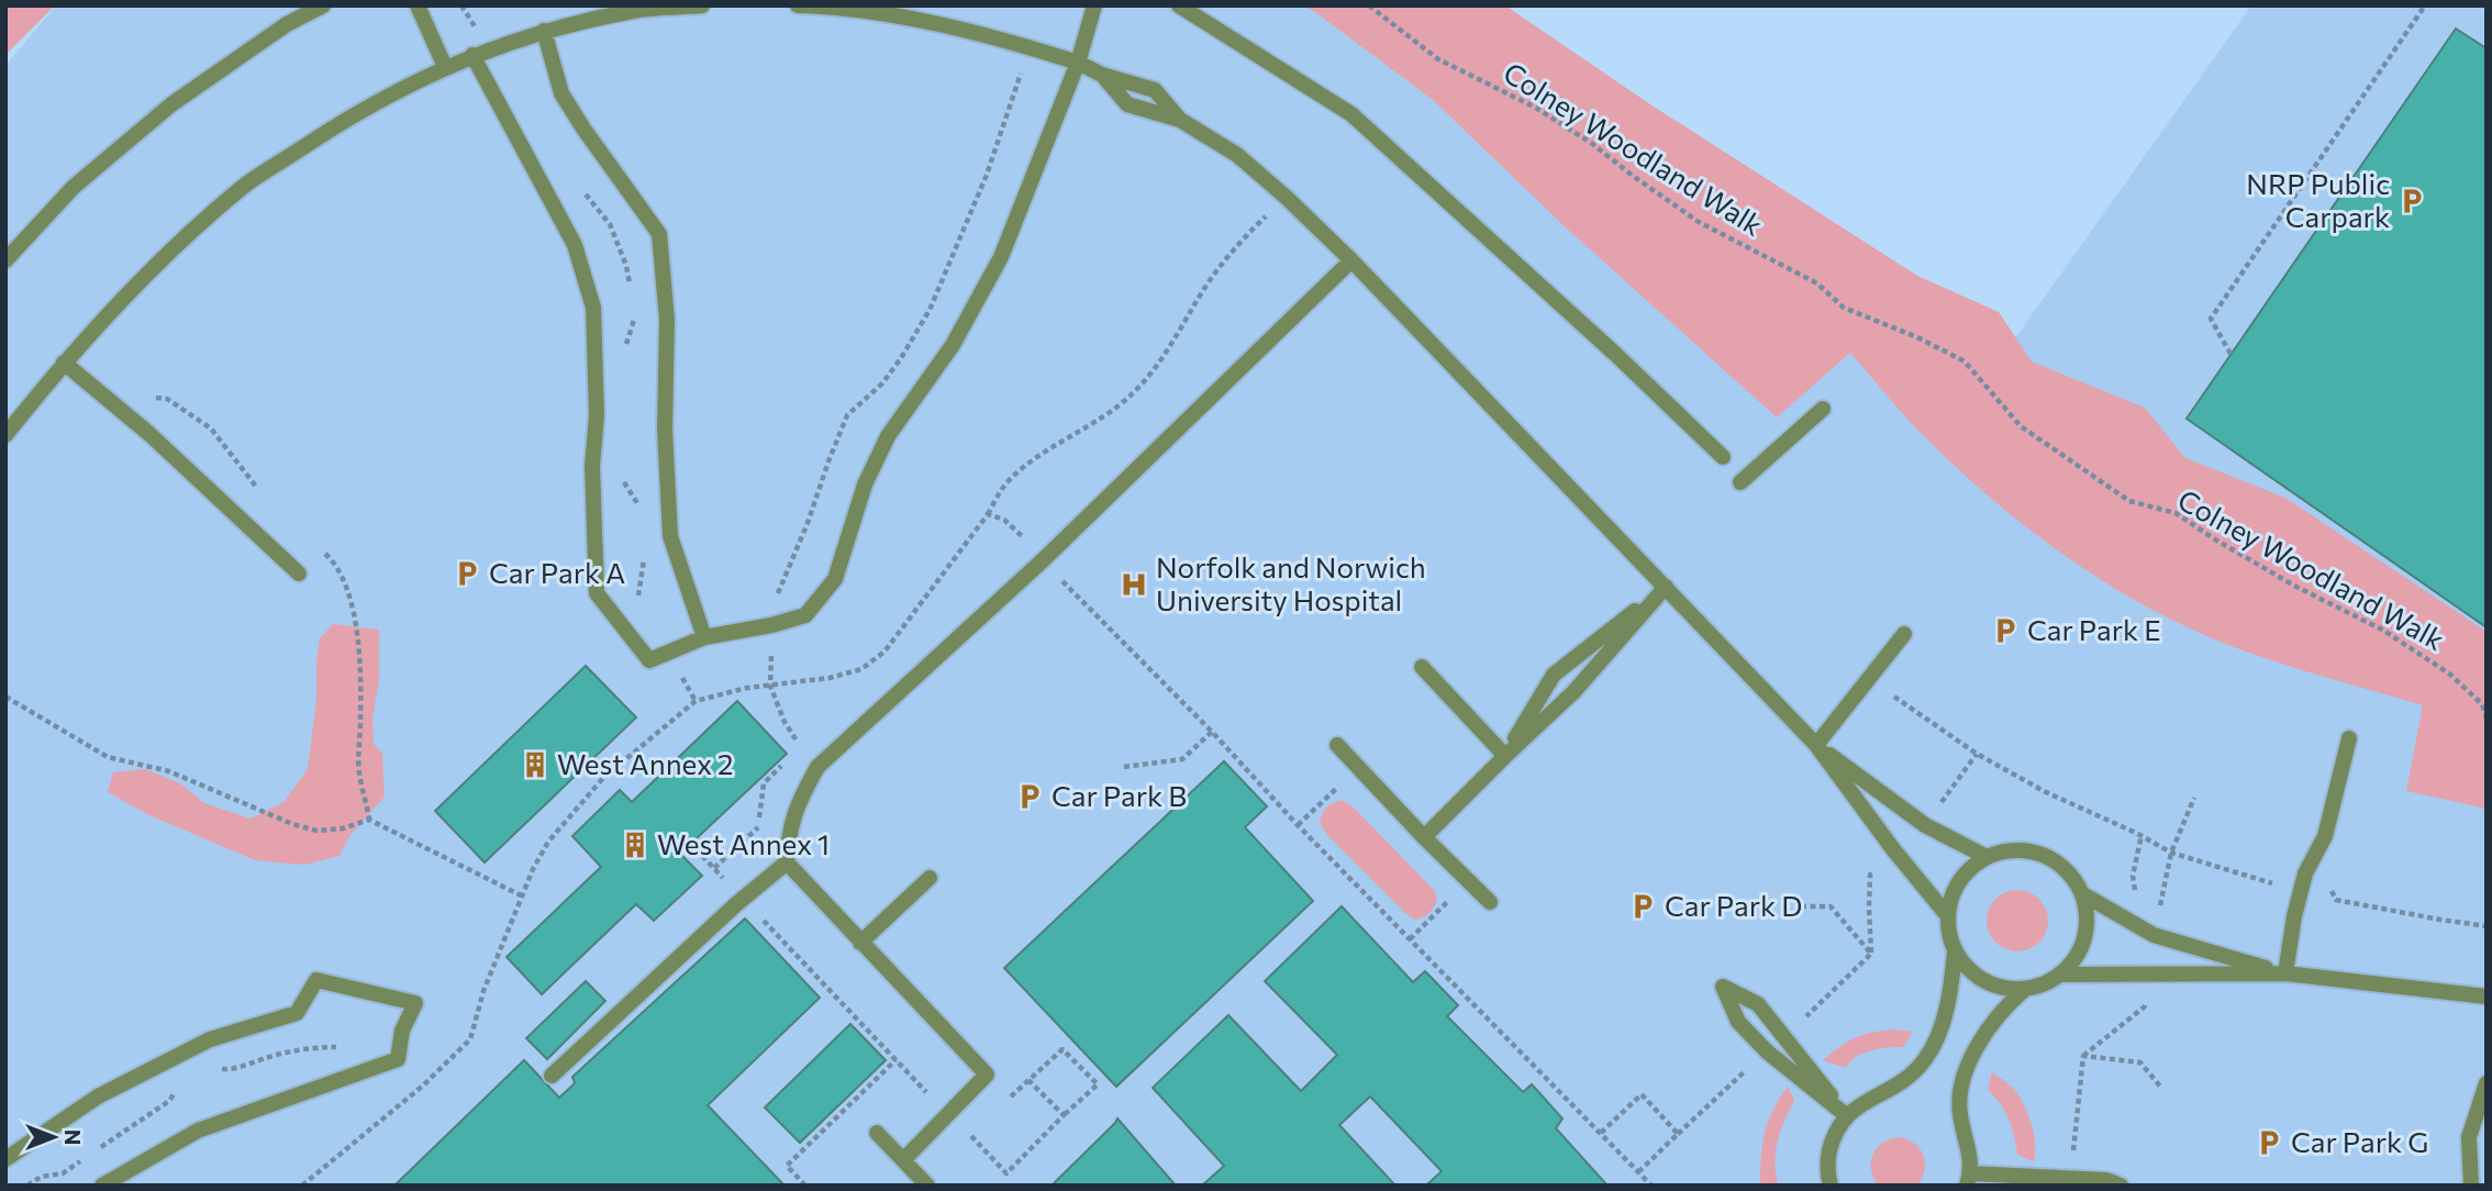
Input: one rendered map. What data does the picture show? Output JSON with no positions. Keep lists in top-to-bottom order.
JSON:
{
  "streets": {
    "path": ["Colney Woodland Walk"]
  },
  "places": {
    "parking": [
      "NRP Public Carpark",
      "Car Park A",
      "Car Park E",
      "Car Park B",
      "Car Park D",
      "Car Park G"
    ],
    "hospital": ["Norfolk and Norwich University Hospital"],
    "building": ["West Annex 2", "West Annex 1"]
  },
  "north": "right"
}
